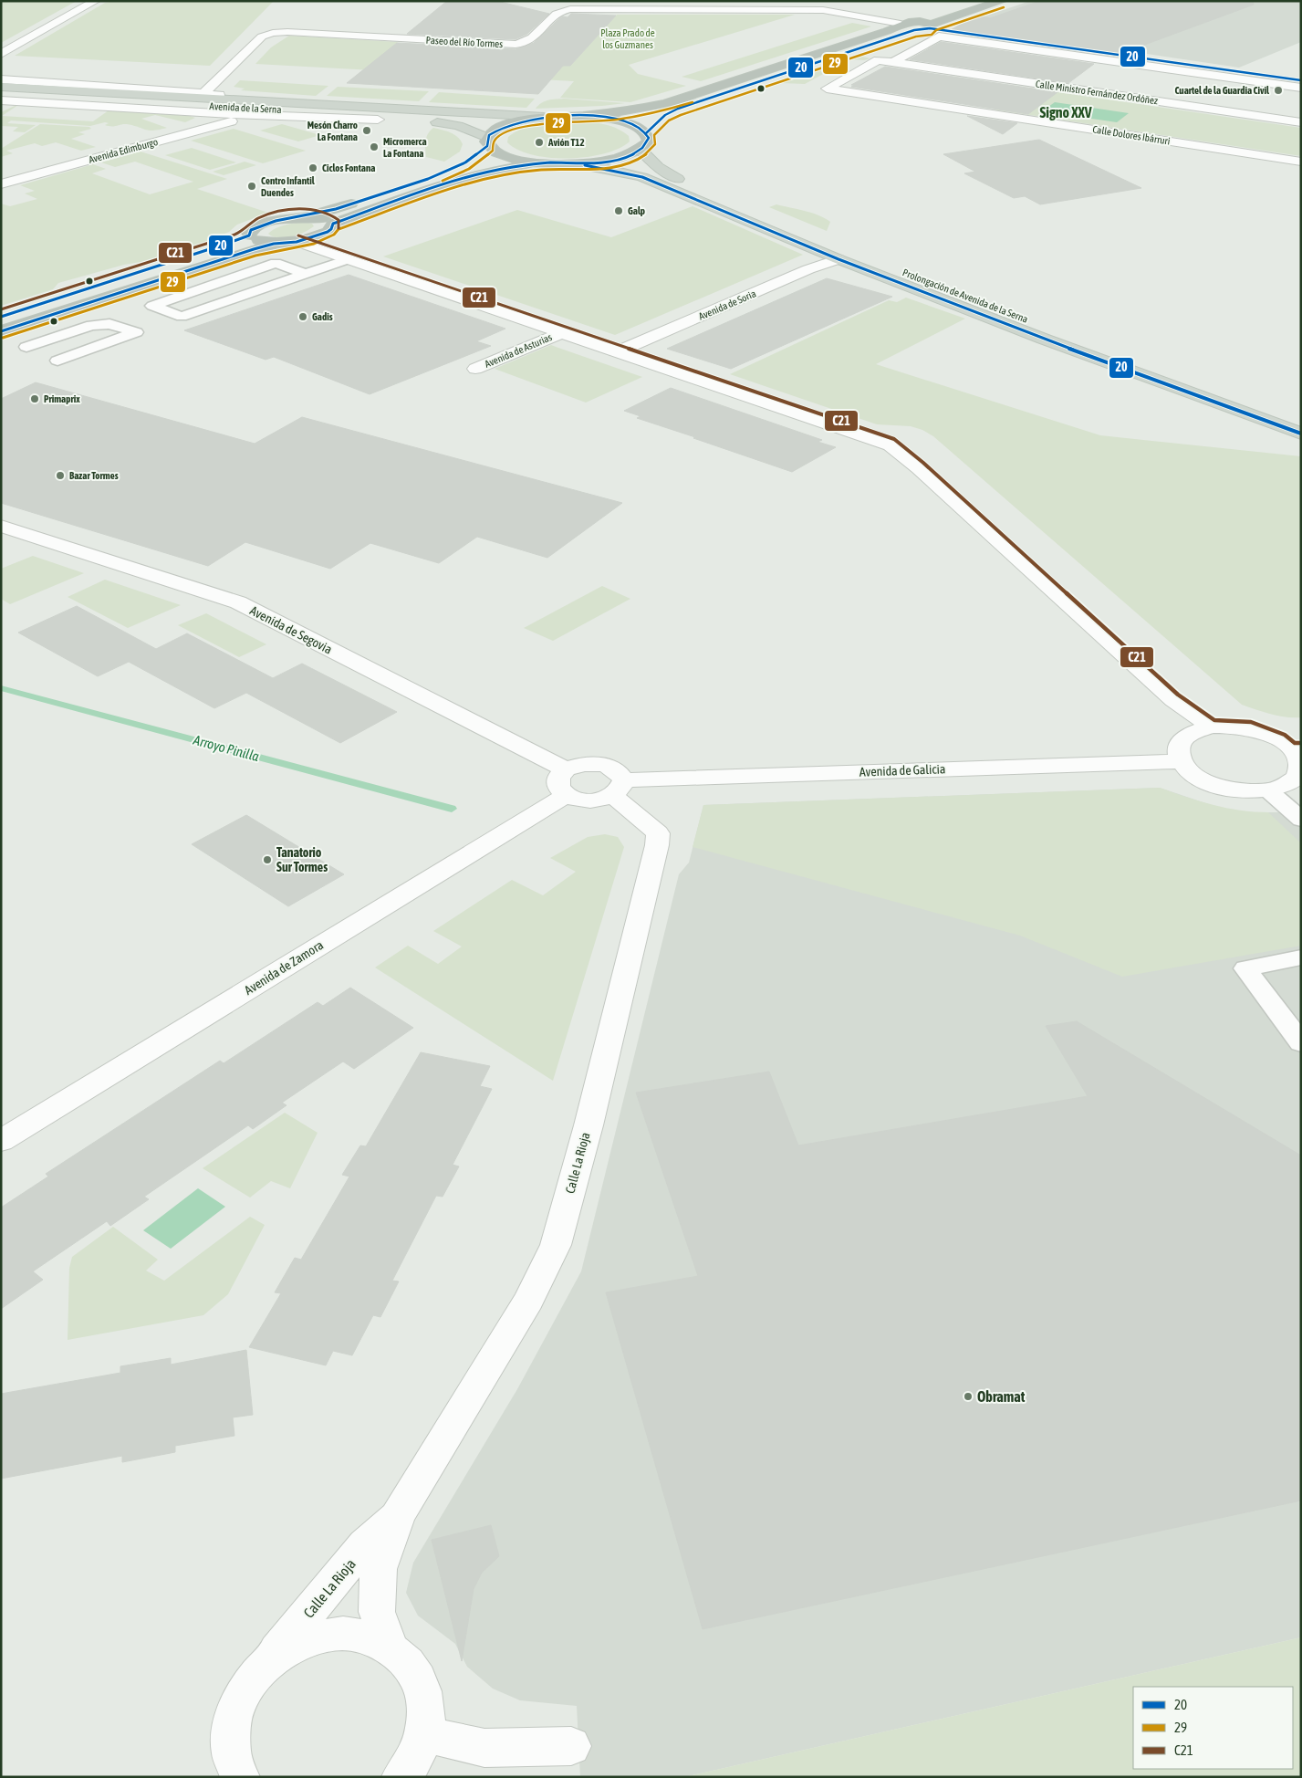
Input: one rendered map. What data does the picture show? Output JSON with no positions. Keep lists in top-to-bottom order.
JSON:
{
  "streets": {
    "main road": ["Avenida de la Serna", "Prolongación de Avenida de la Serna"],
    "street": [
      "Paseo del Río Tormes",
      "Calle Ministro Fernández Ordóñez",
      "Calle Dolores Ibárruri",
      "Avenida Edimburgo",
      "Avenida de Soria",
      "Avenida de Asturias",
      "Avenida de Segovia",
      "Avenida de Galicia",
      "Avenida de Zamora",
      "Calle La Rioja"
    ]
  },
  "crossings": [
    ["Paseo del Río Tormes", "Avenida de la Serna"],
    ["Calle Ministro Fernández Ordóñez", "Calle Dolores Ibárruri"],
    ["Avenida de la Serna", "Avenida Edimburgo"],
    ["Prolongación de Avenida de la Serna", "Avenida de Soria"],
    ["Avenida de Soria", "Avenida de Asturias"],
    ["Avenida de Segovia", "Avenida de Galicia"],
    ["Avenida de Segovia", "Avenida de Zamora"],
    ["Avenida de Segovia", "Calle La Rioja"],
    ["Avenida de Galicia", "Avenida de Zamora"],
    ["Avenida de Galicia", "Calle La Rioja"],
    ["Avenida de Zamora", "Calle La Rioja"]
  ],
  "districts": ["Signo XXV"],
  "water": ["Arroyo Pinilla"],
  "parks": ["Plaza Prado de los Guzmanes"],
  "places": [
    "Cuartel de la Guardia Civil",
    "Mesón Charro La Fontana",
    "Avión T12",
    "Micromerca La Fontana",
    "Ciclos Fontana",
    "Centro Infantil Duendes",
    "Galp",
    "Gadis",
    "Primaprix",
    "Bazar Tormes",
    "Tanatorio Sur Tormes",
    "Obramat"
  ],
  "lines": ["transit line 29", "transit line 20", "transit line C21"],
  "legend": ["20", "29", "C21"]
}
